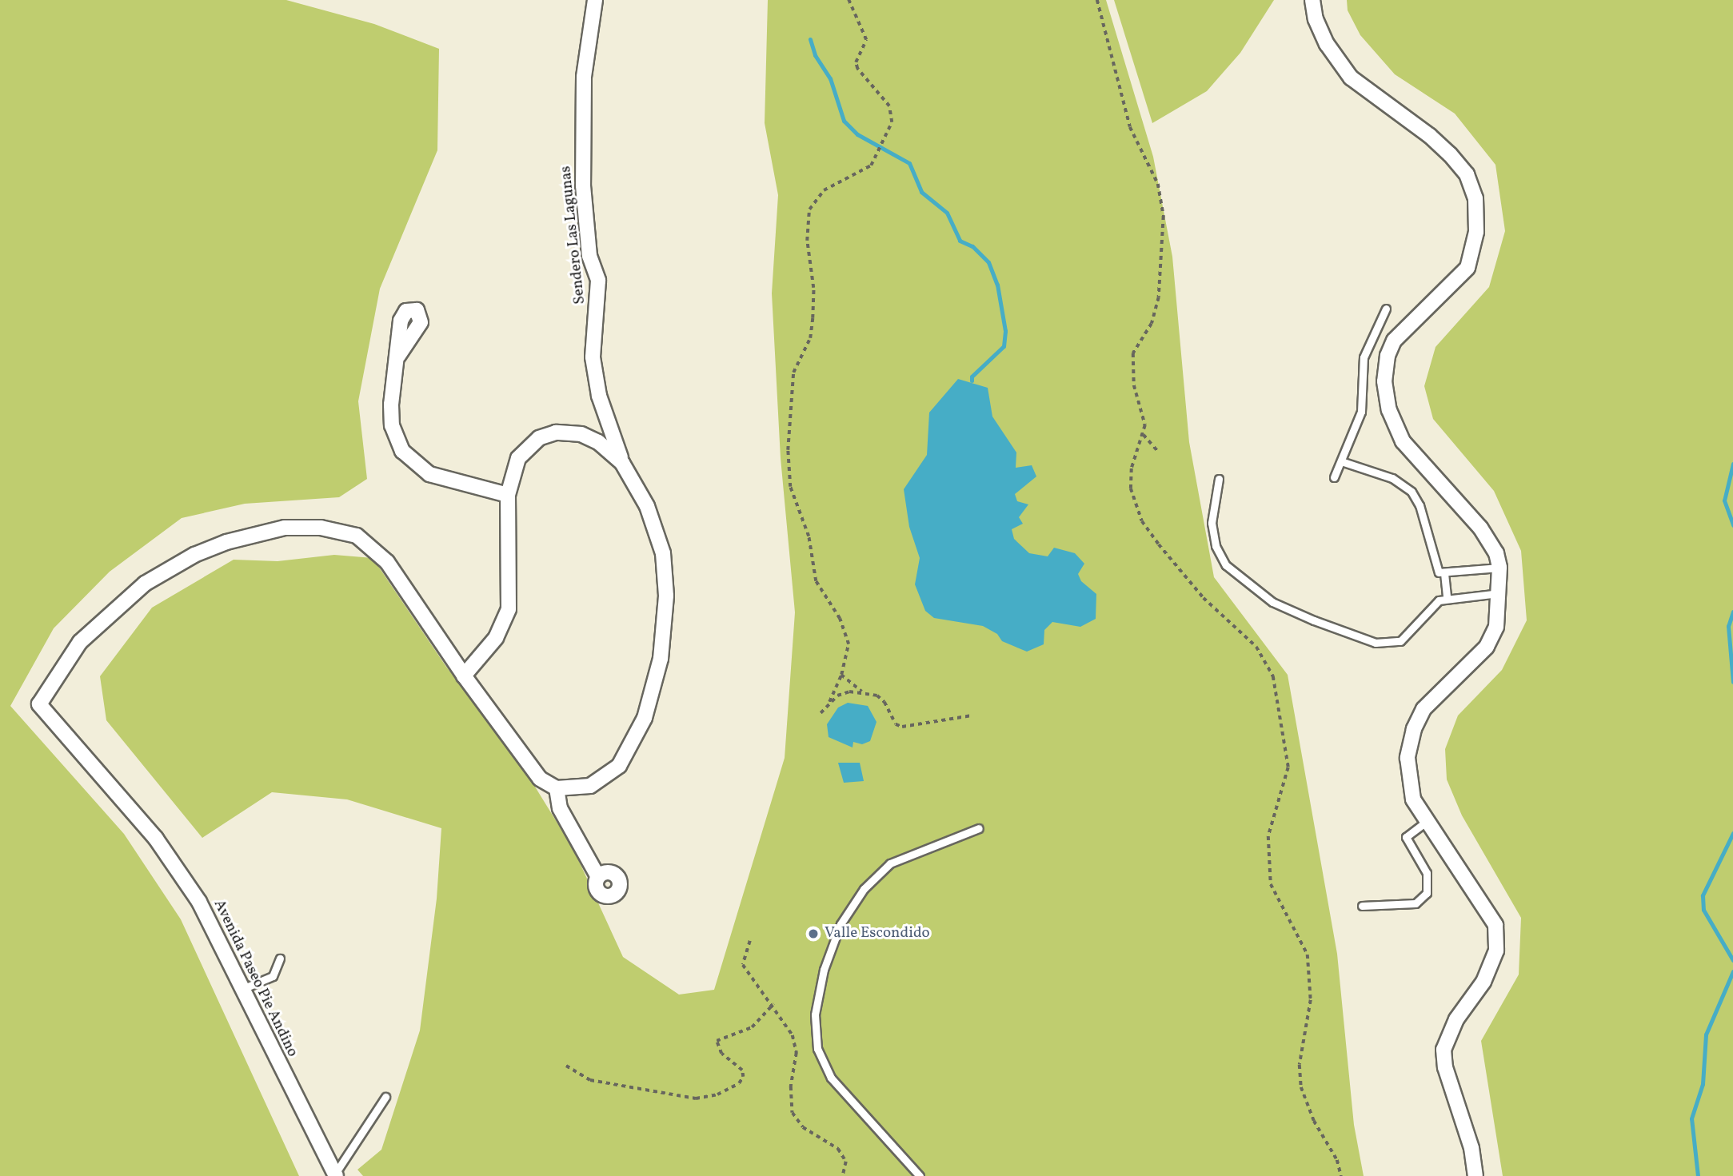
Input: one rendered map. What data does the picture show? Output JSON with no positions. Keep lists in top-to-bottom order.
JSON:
{
  "streets": {
    "street": ["Sendero Las Lagunas", "Avenida Paseo Pie Andino"]
  },
  "places": ["Valle Escondido"]
}
